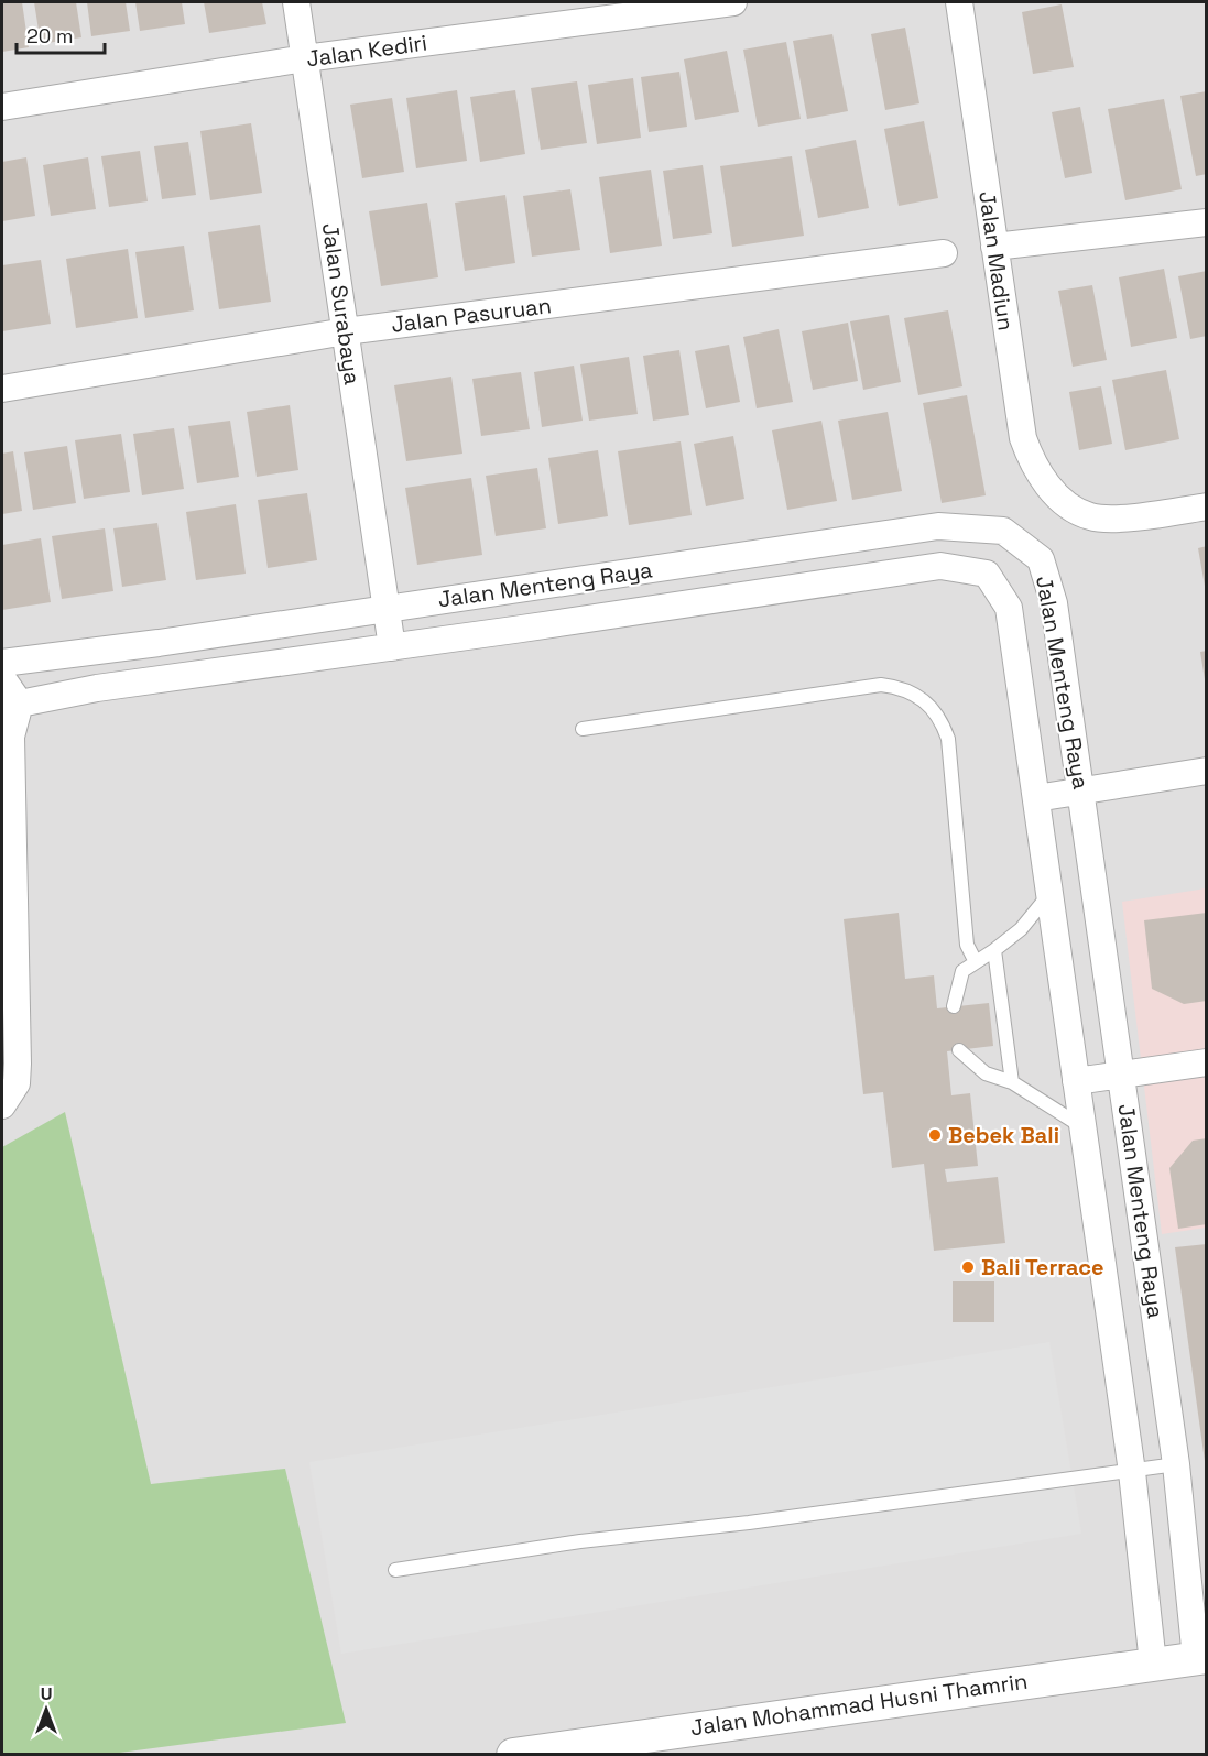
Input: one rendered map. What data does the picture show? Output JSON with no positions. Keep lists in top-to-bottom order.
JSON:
{
  "streets": {
    "street": [
      "Jalan Kediri",
      "Jalan Madiun",
      "Jalan Surabaya",
      "Jalan Pasuruan",
      "Jalan Menteng Raya",
      "Jalan Mohammad Husni Thamrin"
    ]
  },
  "crossings": [
    ["Jalan Kediri", "Jalan Surabaya"],
    ["Jalan Surabaya", "Jalan Pasuruan"],
    ["Jalan Surabaya", "Jalan Menteng Raya"],
    ["Jalan Menteng Raya", "Jalan Mohammad Husni Thamrin"]
  ],
  "places": ["Bebek Bali", "Bali Terrace"],
  "scale_bar": "20 m",
  "north": "top"
}
